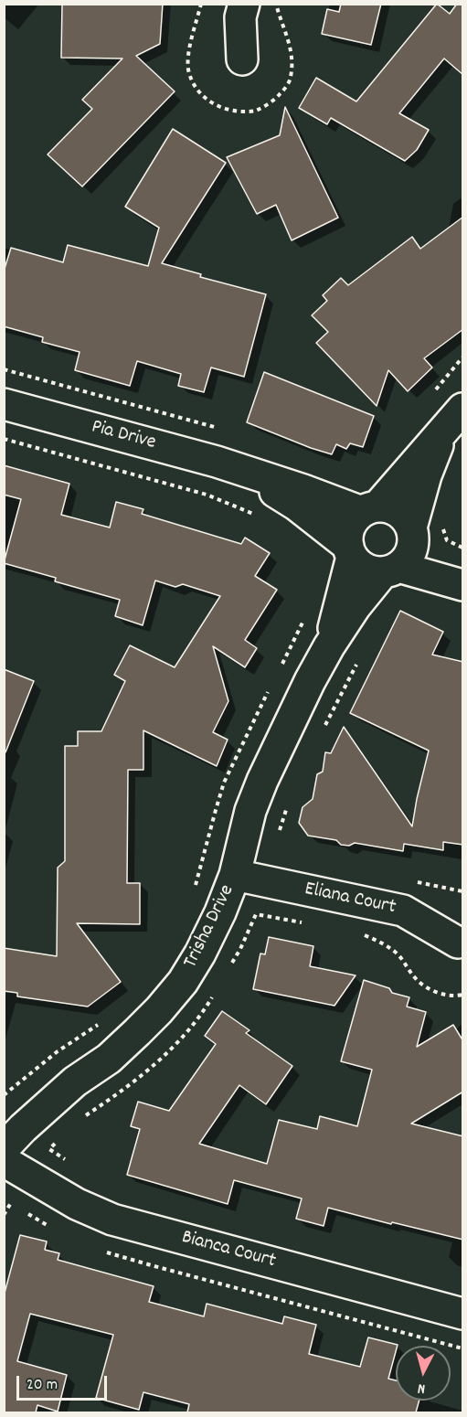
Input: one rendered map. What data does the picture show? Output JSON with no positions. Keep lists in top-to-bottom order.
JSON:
{
  "streets": {
    "street": [
      "Pia Drive",
      "Eliana Court",
      "Trisha Drive",
      "Bianca Court"
    ]
  },
  "crossings": [
    ["Pia Drive", "Trisha Drive"],
    ["Eliana Court", "Trisha Drive"]
  ],
  "scale_bar": "20 m",
  "north": "bottom"
}
